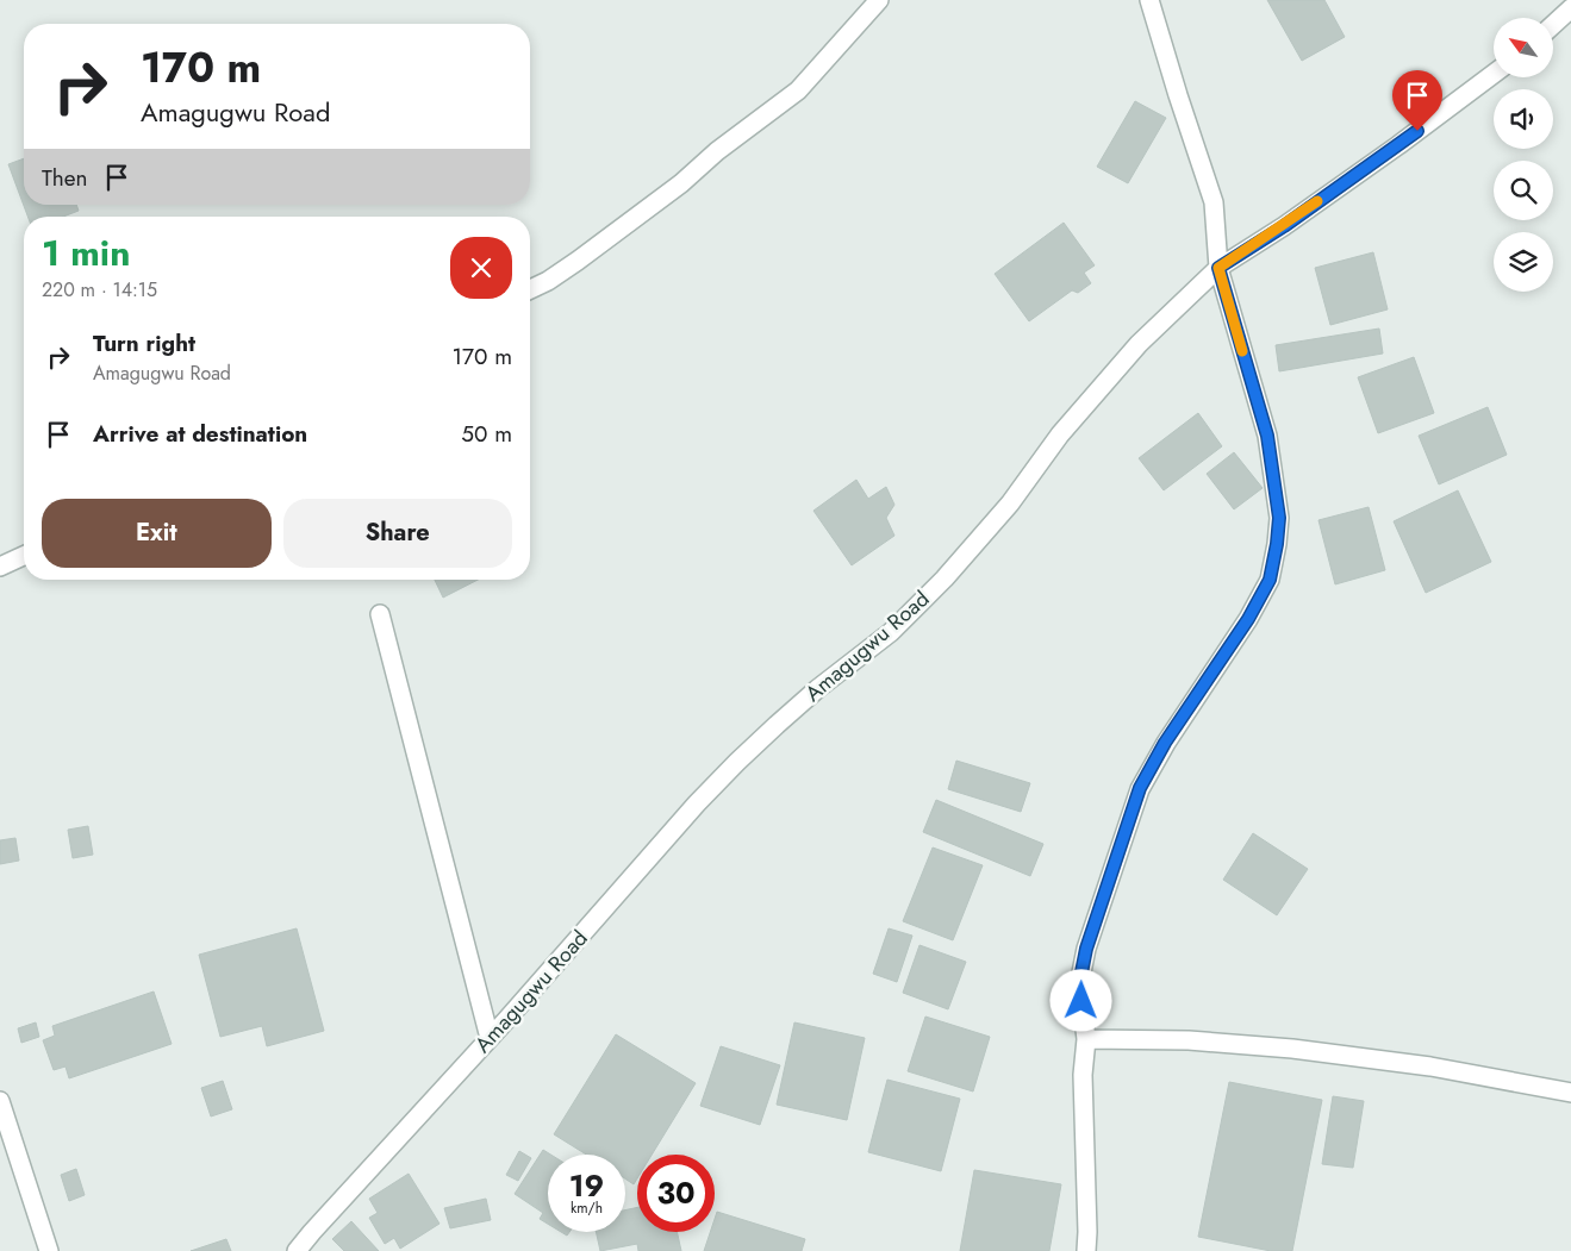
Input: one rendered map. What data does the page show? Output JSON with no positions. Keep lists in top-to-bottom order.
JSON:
{
  "streets": {
    "street": ["Amagugwu Road"]
  },
  "north": "top left",
  "page": {
    "turn": ["170 m", "Amagugwu Road"],
    "then": "Then",
    "heading": ["1 min", "220 m · 14:15"],
    "list": [
      {
        "name": "Turn right",
        "note": "Amagugwu Road",
        "value": "170 m"
      },
      {
        "name": "Arrive at destination",
        "value": "50 m"
      }
    ],
    "buttons": ["Exit", "Share"],
    "speed": "19 km/h",
    "limit": "30"
  }
}
